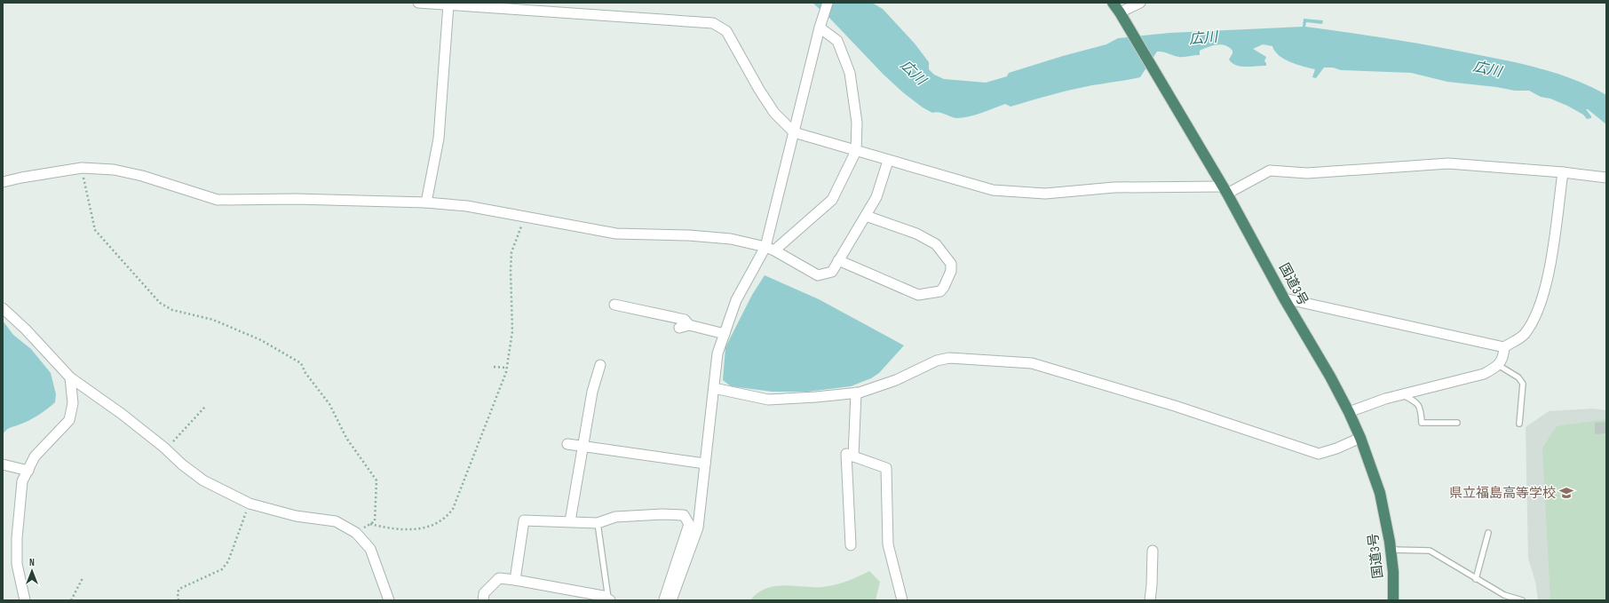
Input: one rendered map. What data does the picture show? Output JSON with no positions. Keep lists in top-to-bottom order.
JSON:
{
  "streets": {
    "highway": ["国道3号"]
  },
  "water": ["広川"],
  "places": {
    "school or university": ["県立福島高等学校"]
  },
  "north": "top"
}
